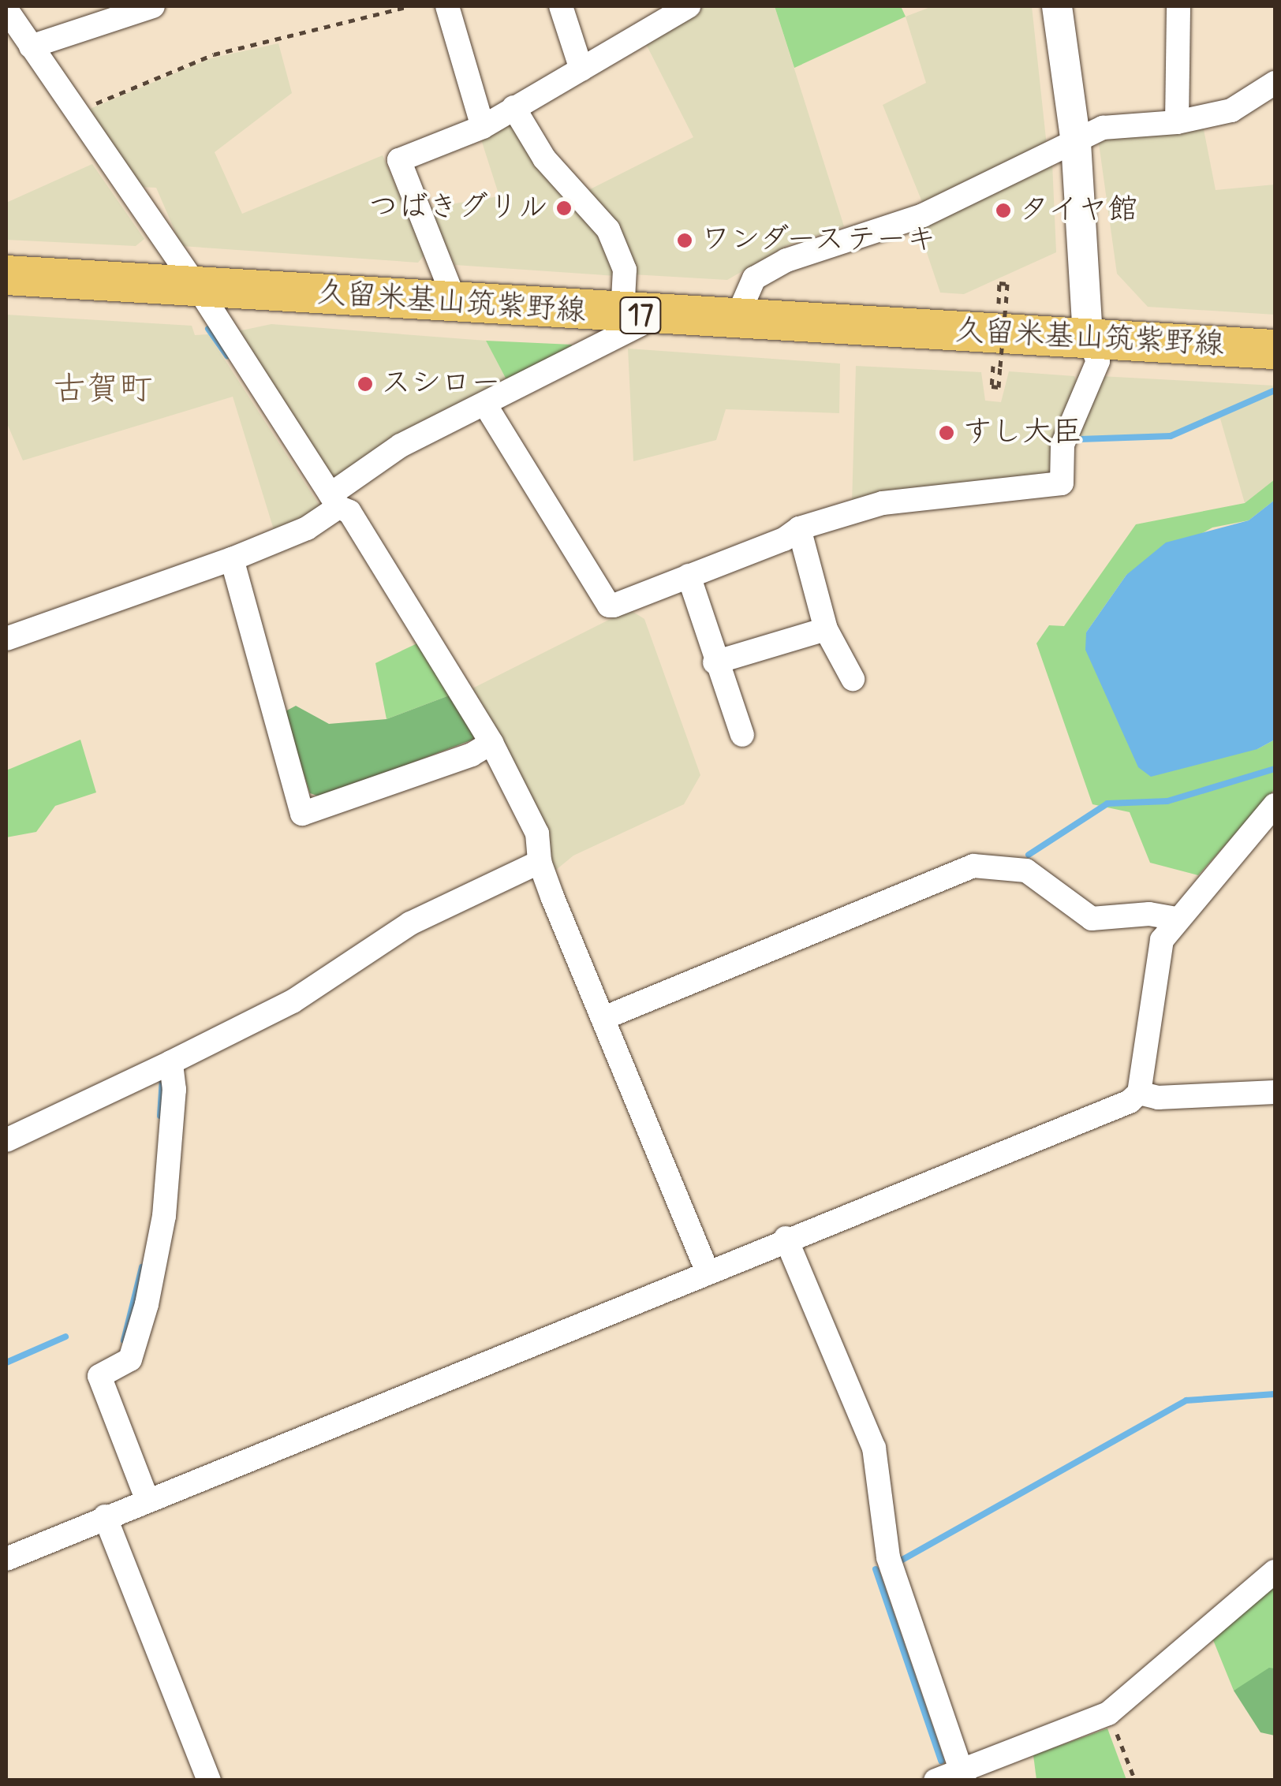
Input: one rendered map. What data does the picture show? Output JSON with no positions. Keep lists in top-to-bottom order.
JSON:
{
  "streets": {
    "main road": ["久留米基山筑紫野線", "17"]
  },
  "districts": ["古賀町"],
  "places": [
    "つばきグリル",
    "タイヤ館",
    "ワンダーステーキ",
    "スシロー",
    "すし大臣"
  ]
}
